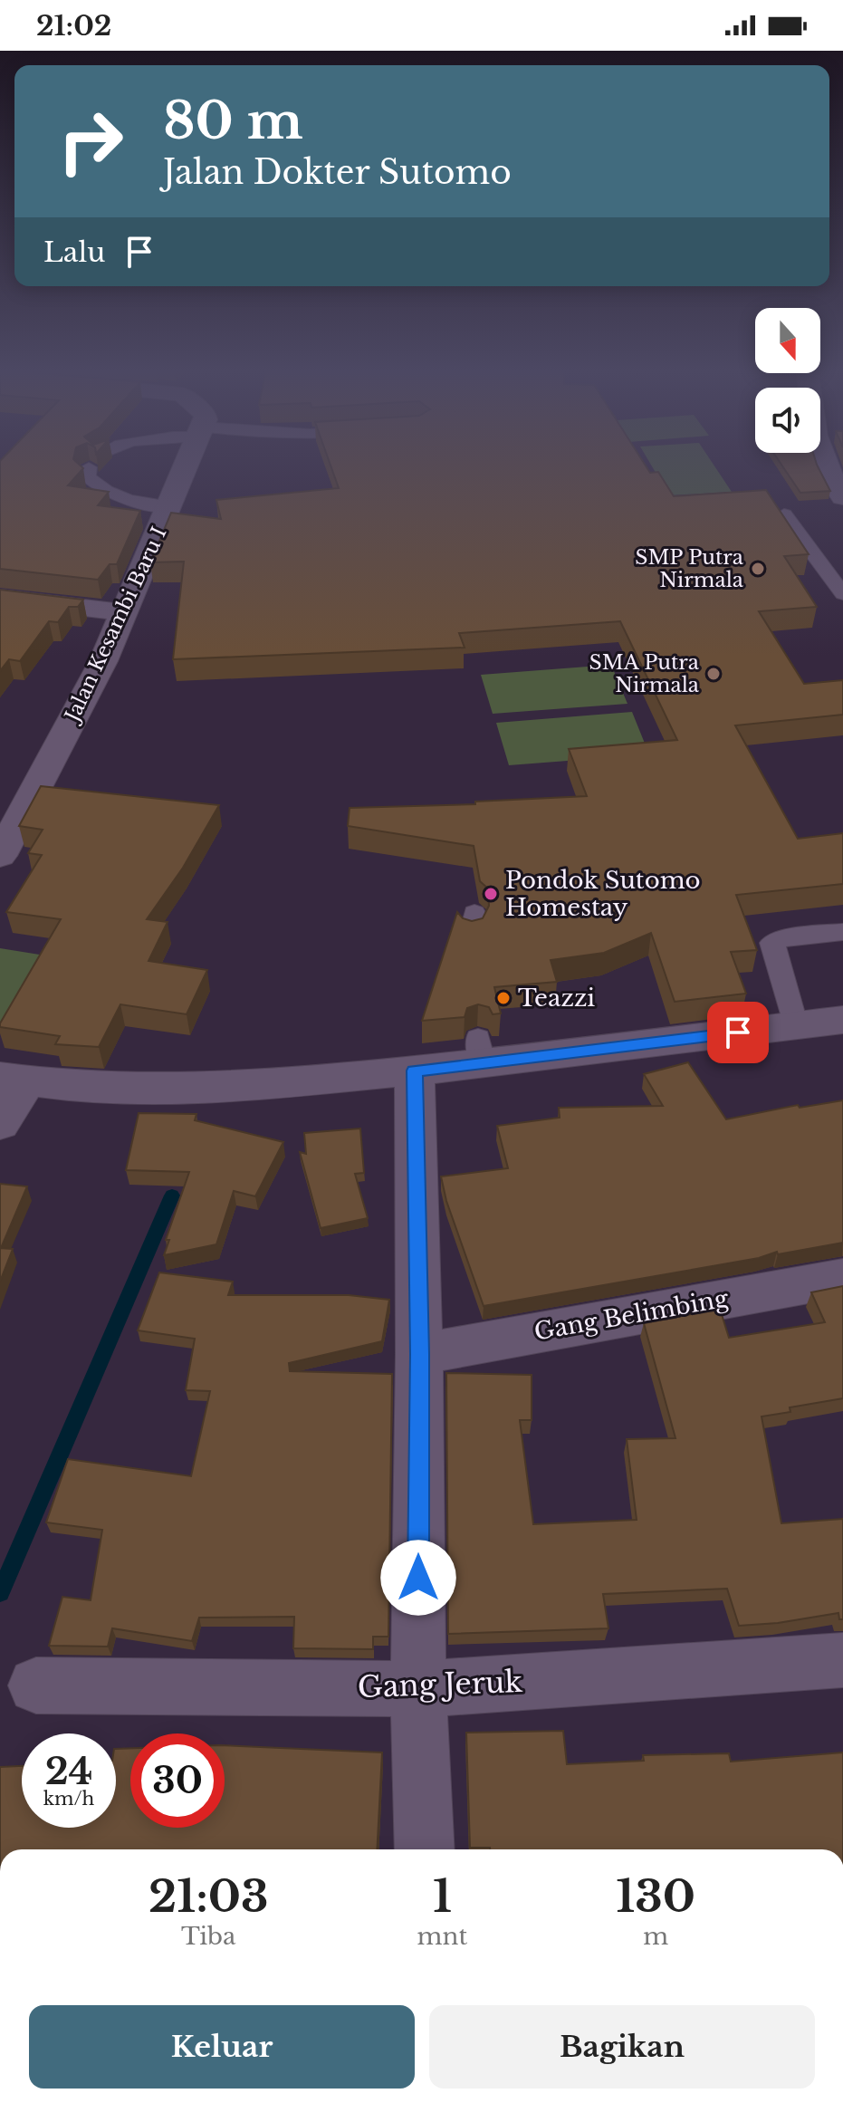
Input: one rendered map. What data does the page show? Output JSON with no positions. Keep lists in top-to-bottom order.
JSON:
{
  "streets": {
    "street": ["Jalan Kesambi Baru I", "Gang Belimbing", "Gang Jeruk"]
  },
  "places": [
    "SMP Putra Nirmala",
    "SMA Putra Nirmala",
    "Pondok Sutomo Homestay",
    "Teazzi"
  ],
  "north": "bottom",
  "page": {
    "status": "21:02",
    "turn": ["80 m", "Jalan Dokter Sutomo"],
    "then": "Lalu",
    "speed": "24 km/h",
    "limit": "30",
    "eta": [
      "21:03",
      "Tiba",
      "1",
      "mnt",
      "130",
      "m"
    ],
    "buttons": ["Keluar", "Bagikan"]
  }
}
